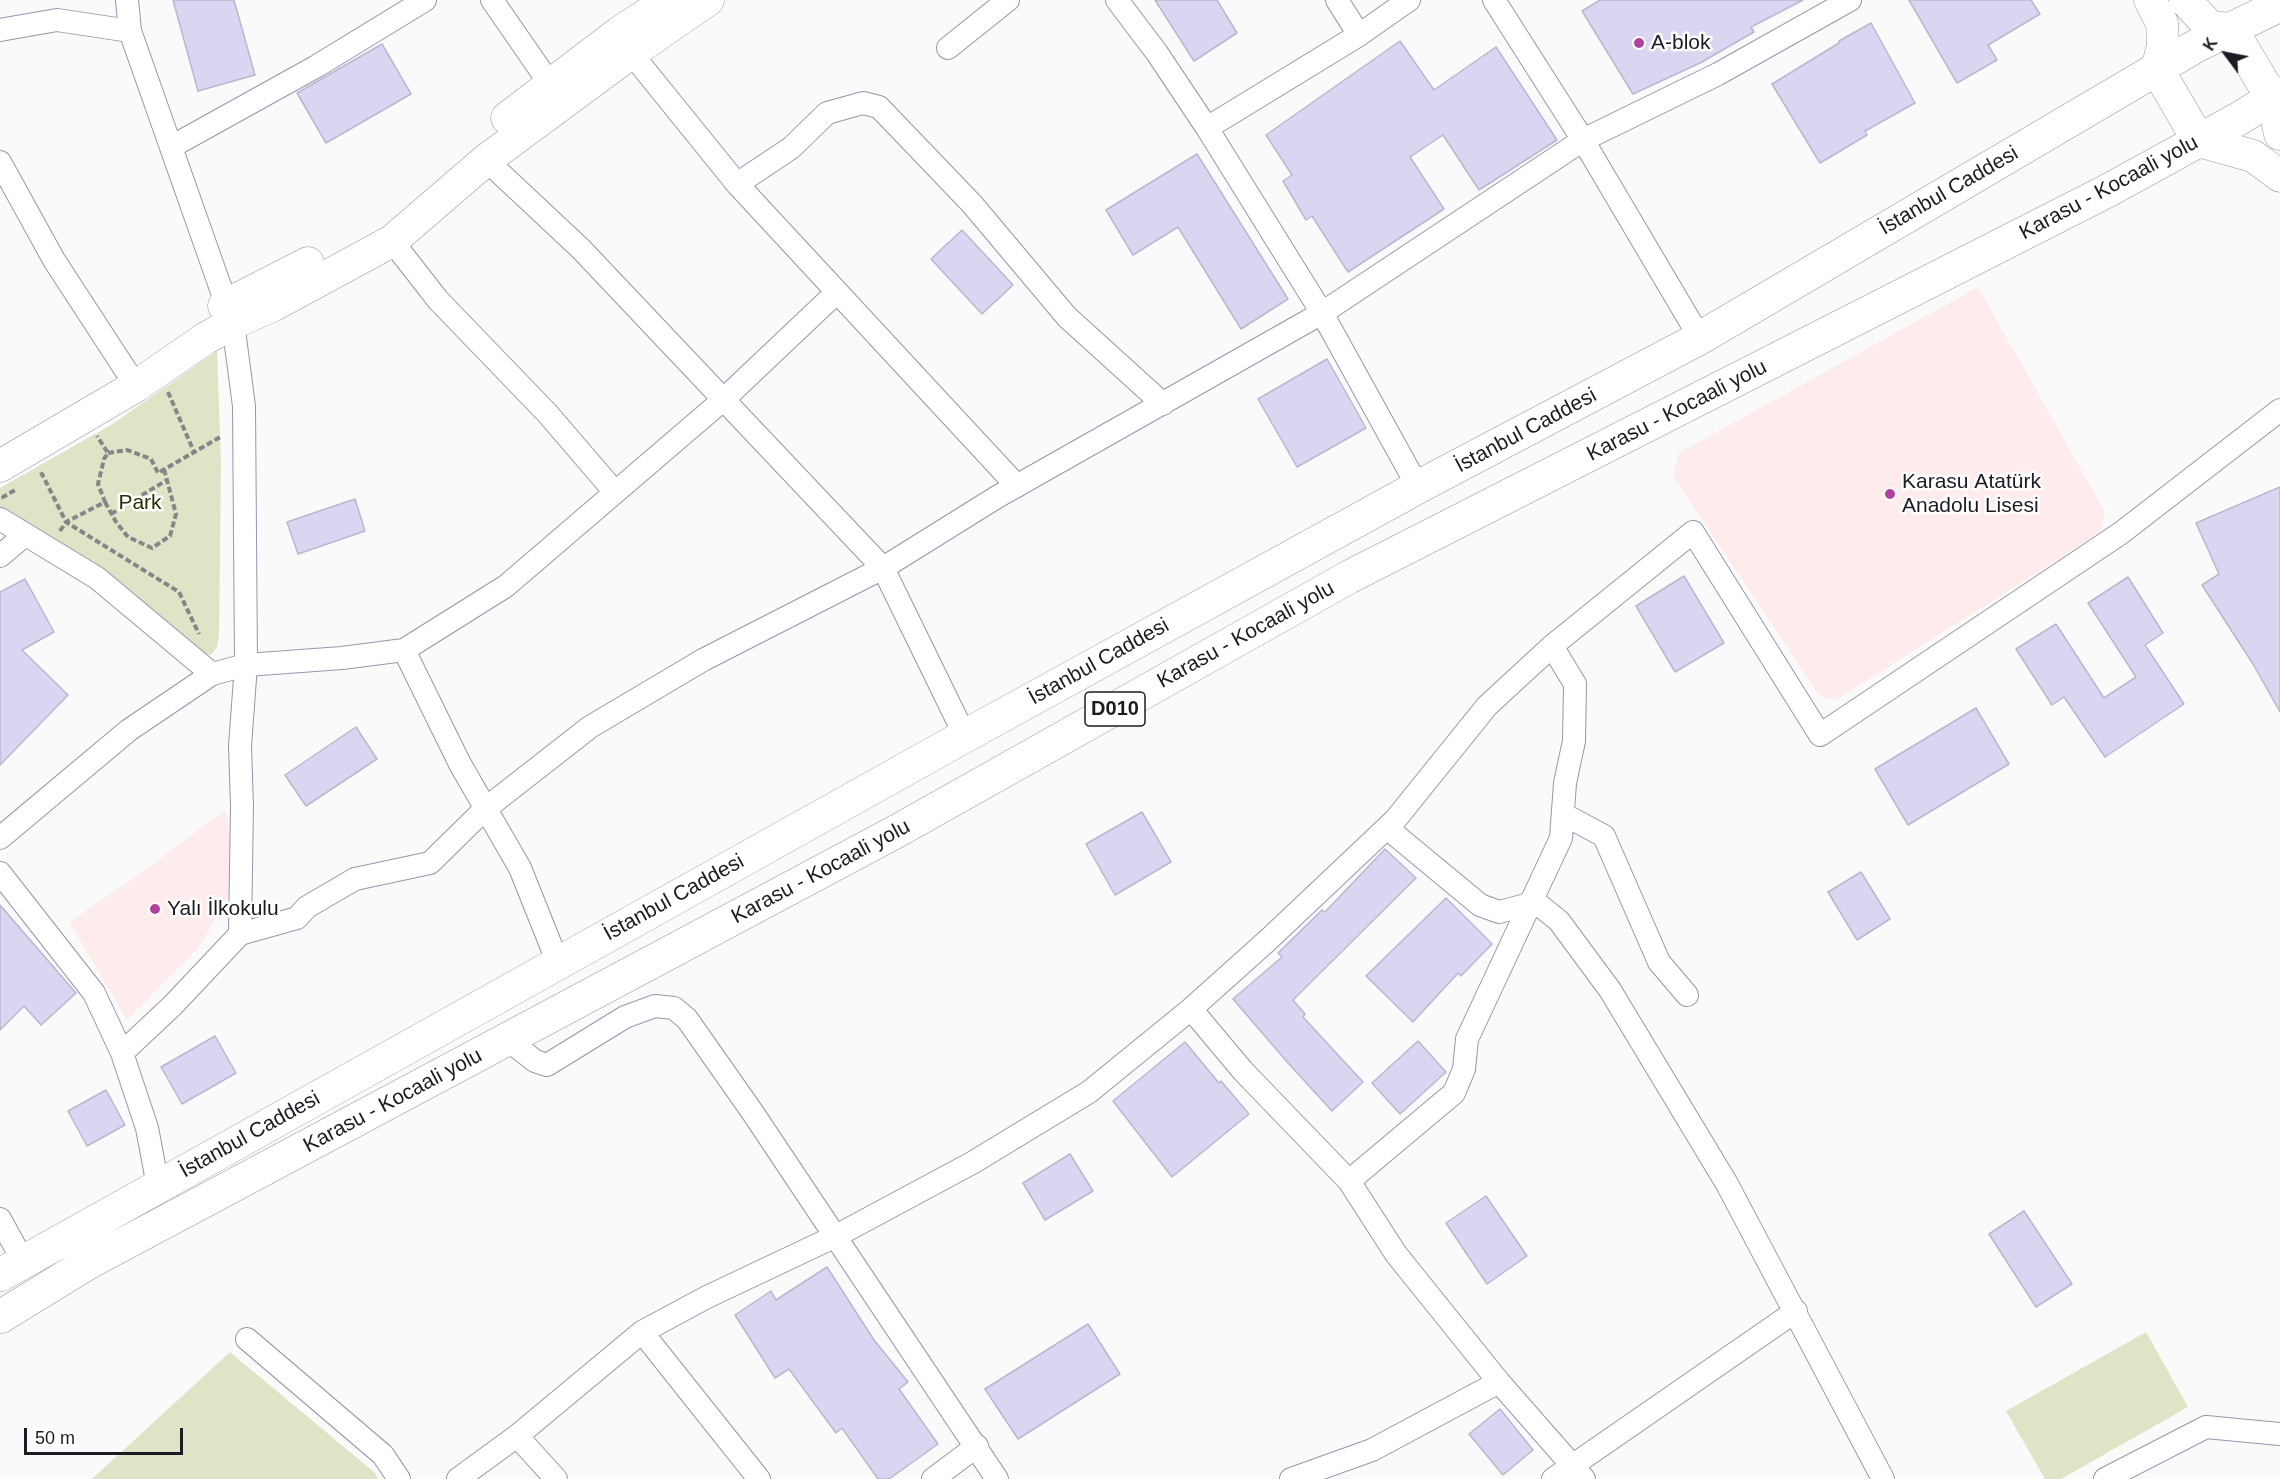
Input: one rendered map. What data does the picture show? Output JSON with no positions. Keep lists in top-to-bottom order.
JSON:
{
  "streets": {
    "highway": ["Karasu - Kocaali yolu", "İstanbul Caddesi", "D010"]
  },
  "crossings": [
    ["İstanbul Caddesi", "D010"]
  ],
  "parks": ["Park"],
  "places": ["A-blok", "Karasu Atatürk Anadolu Lisesi", "Yalı İlkokulu"],
  "scale_bar": "50 m",
  "north": "top left"
}
